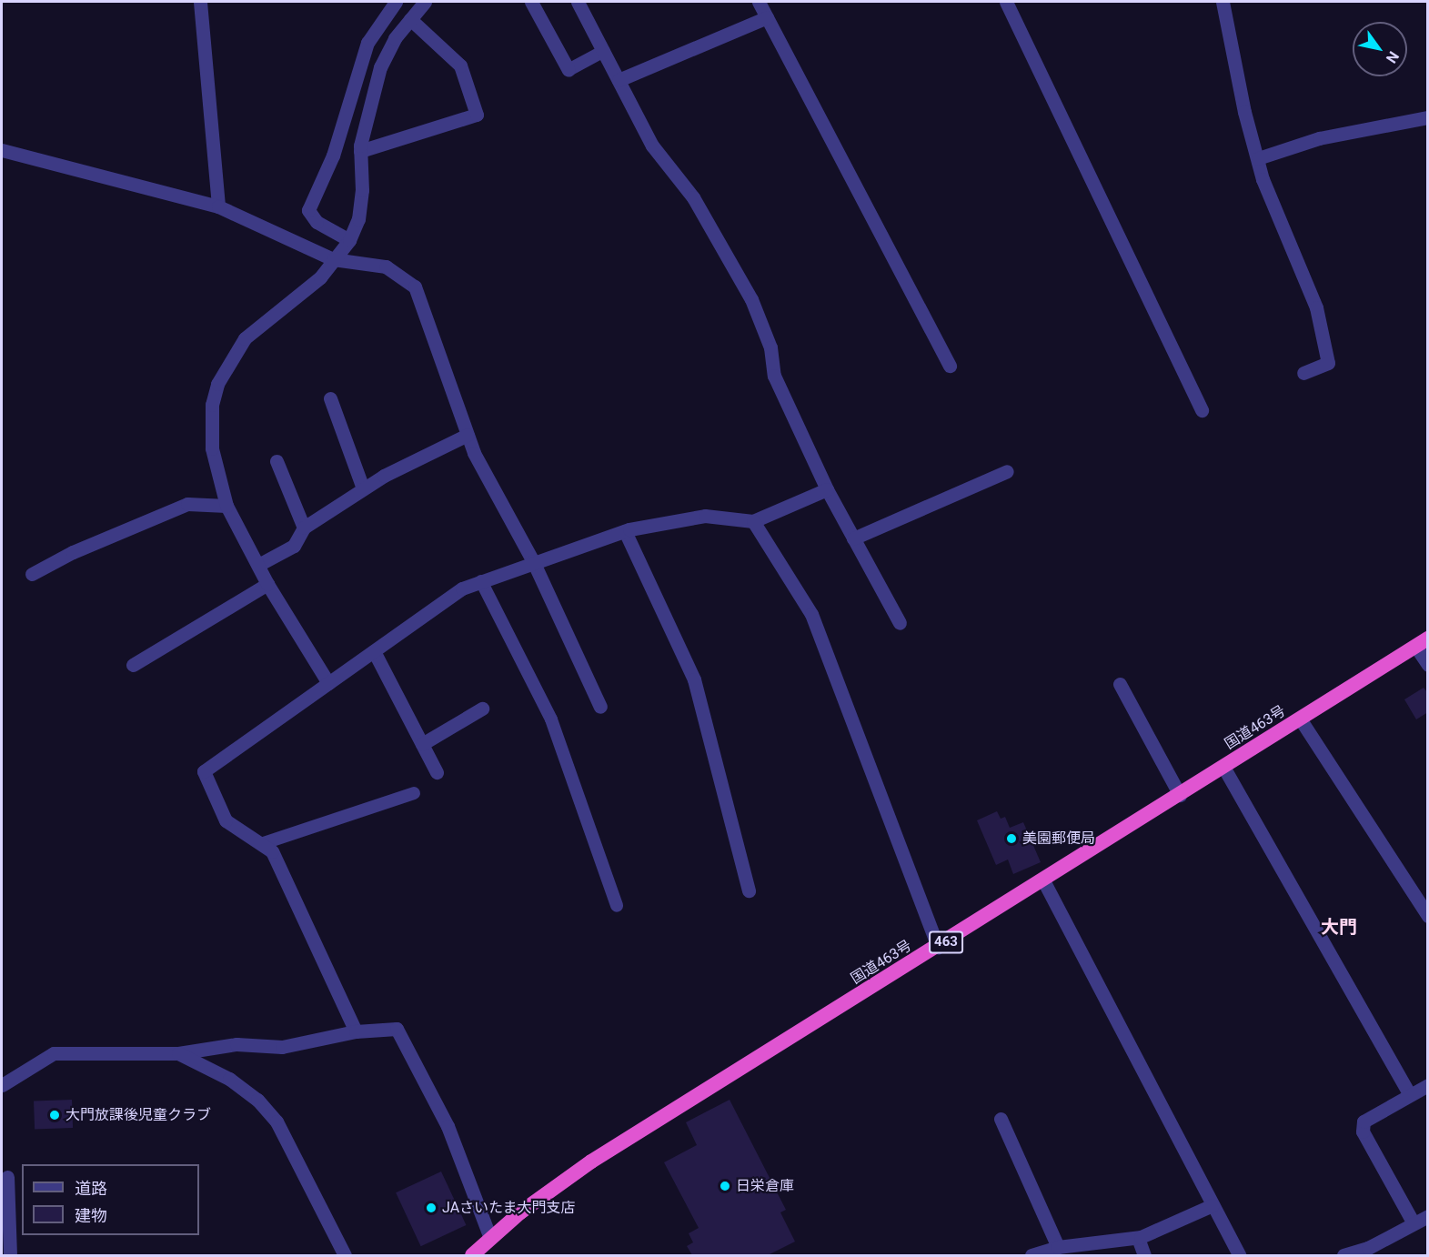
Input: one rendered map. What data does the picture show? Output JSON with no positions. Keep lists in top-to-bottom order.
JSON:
{
  "streets": {
    "highway": ["国道463号", "463"]
  },
  "districts": ["大門"],
  "places": [
    "美園郵便局",
    "大門放課後児童クラブ",
    "日栄倉庫",
    "JAさいたま大門支店"
  ],
  "legend": ["道路", "建物"],
  "north": "bottom right"
}
